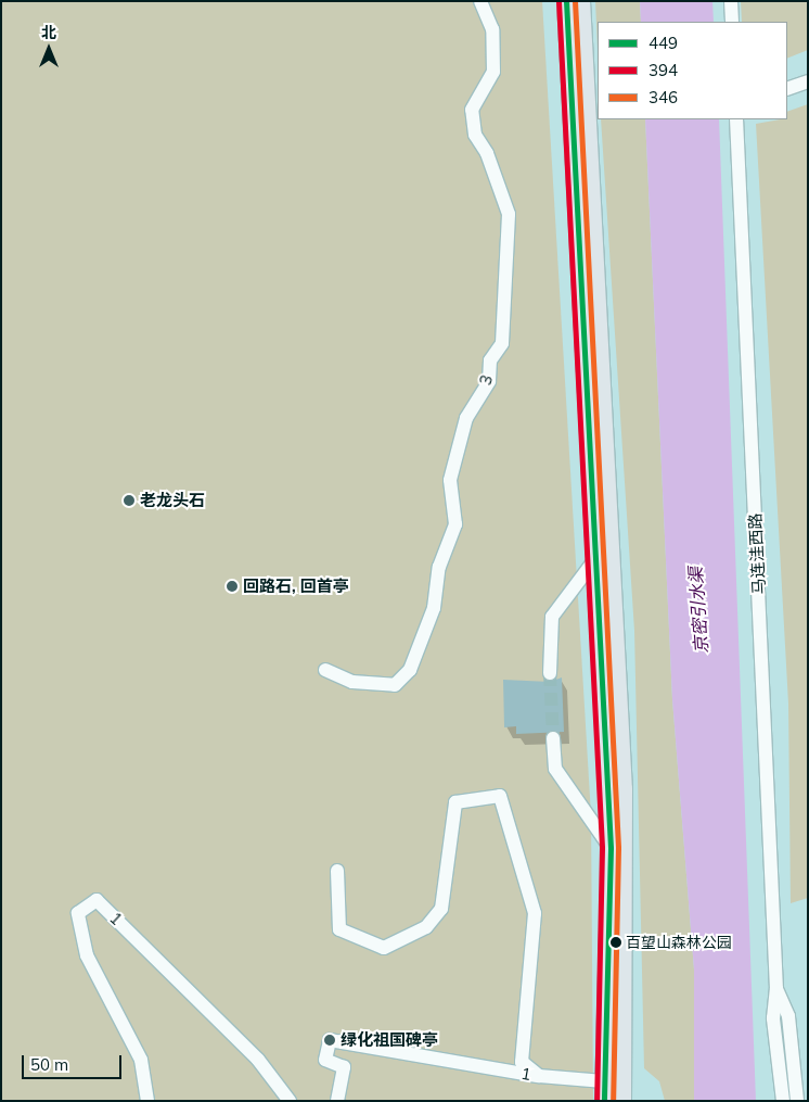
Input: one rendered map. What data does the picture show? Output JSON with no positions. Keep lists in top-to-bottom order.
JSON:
{
  "streets": {
    "street": ["3", "马连洼西路", "1"]
  },
  "water": ["京密引水渠"],
  "places": [
    "老龙头石",
    "回路石, 回首亭",
    "百望山森林公园",
    "绿化祖国碑亭"
  ],
  "lines": ["transit line 449", "transit line 394", "transit line 346"],
  "legend": ["449", "394", "346"],
  "scale_bar": "50 m",
  "north": "top"
}
